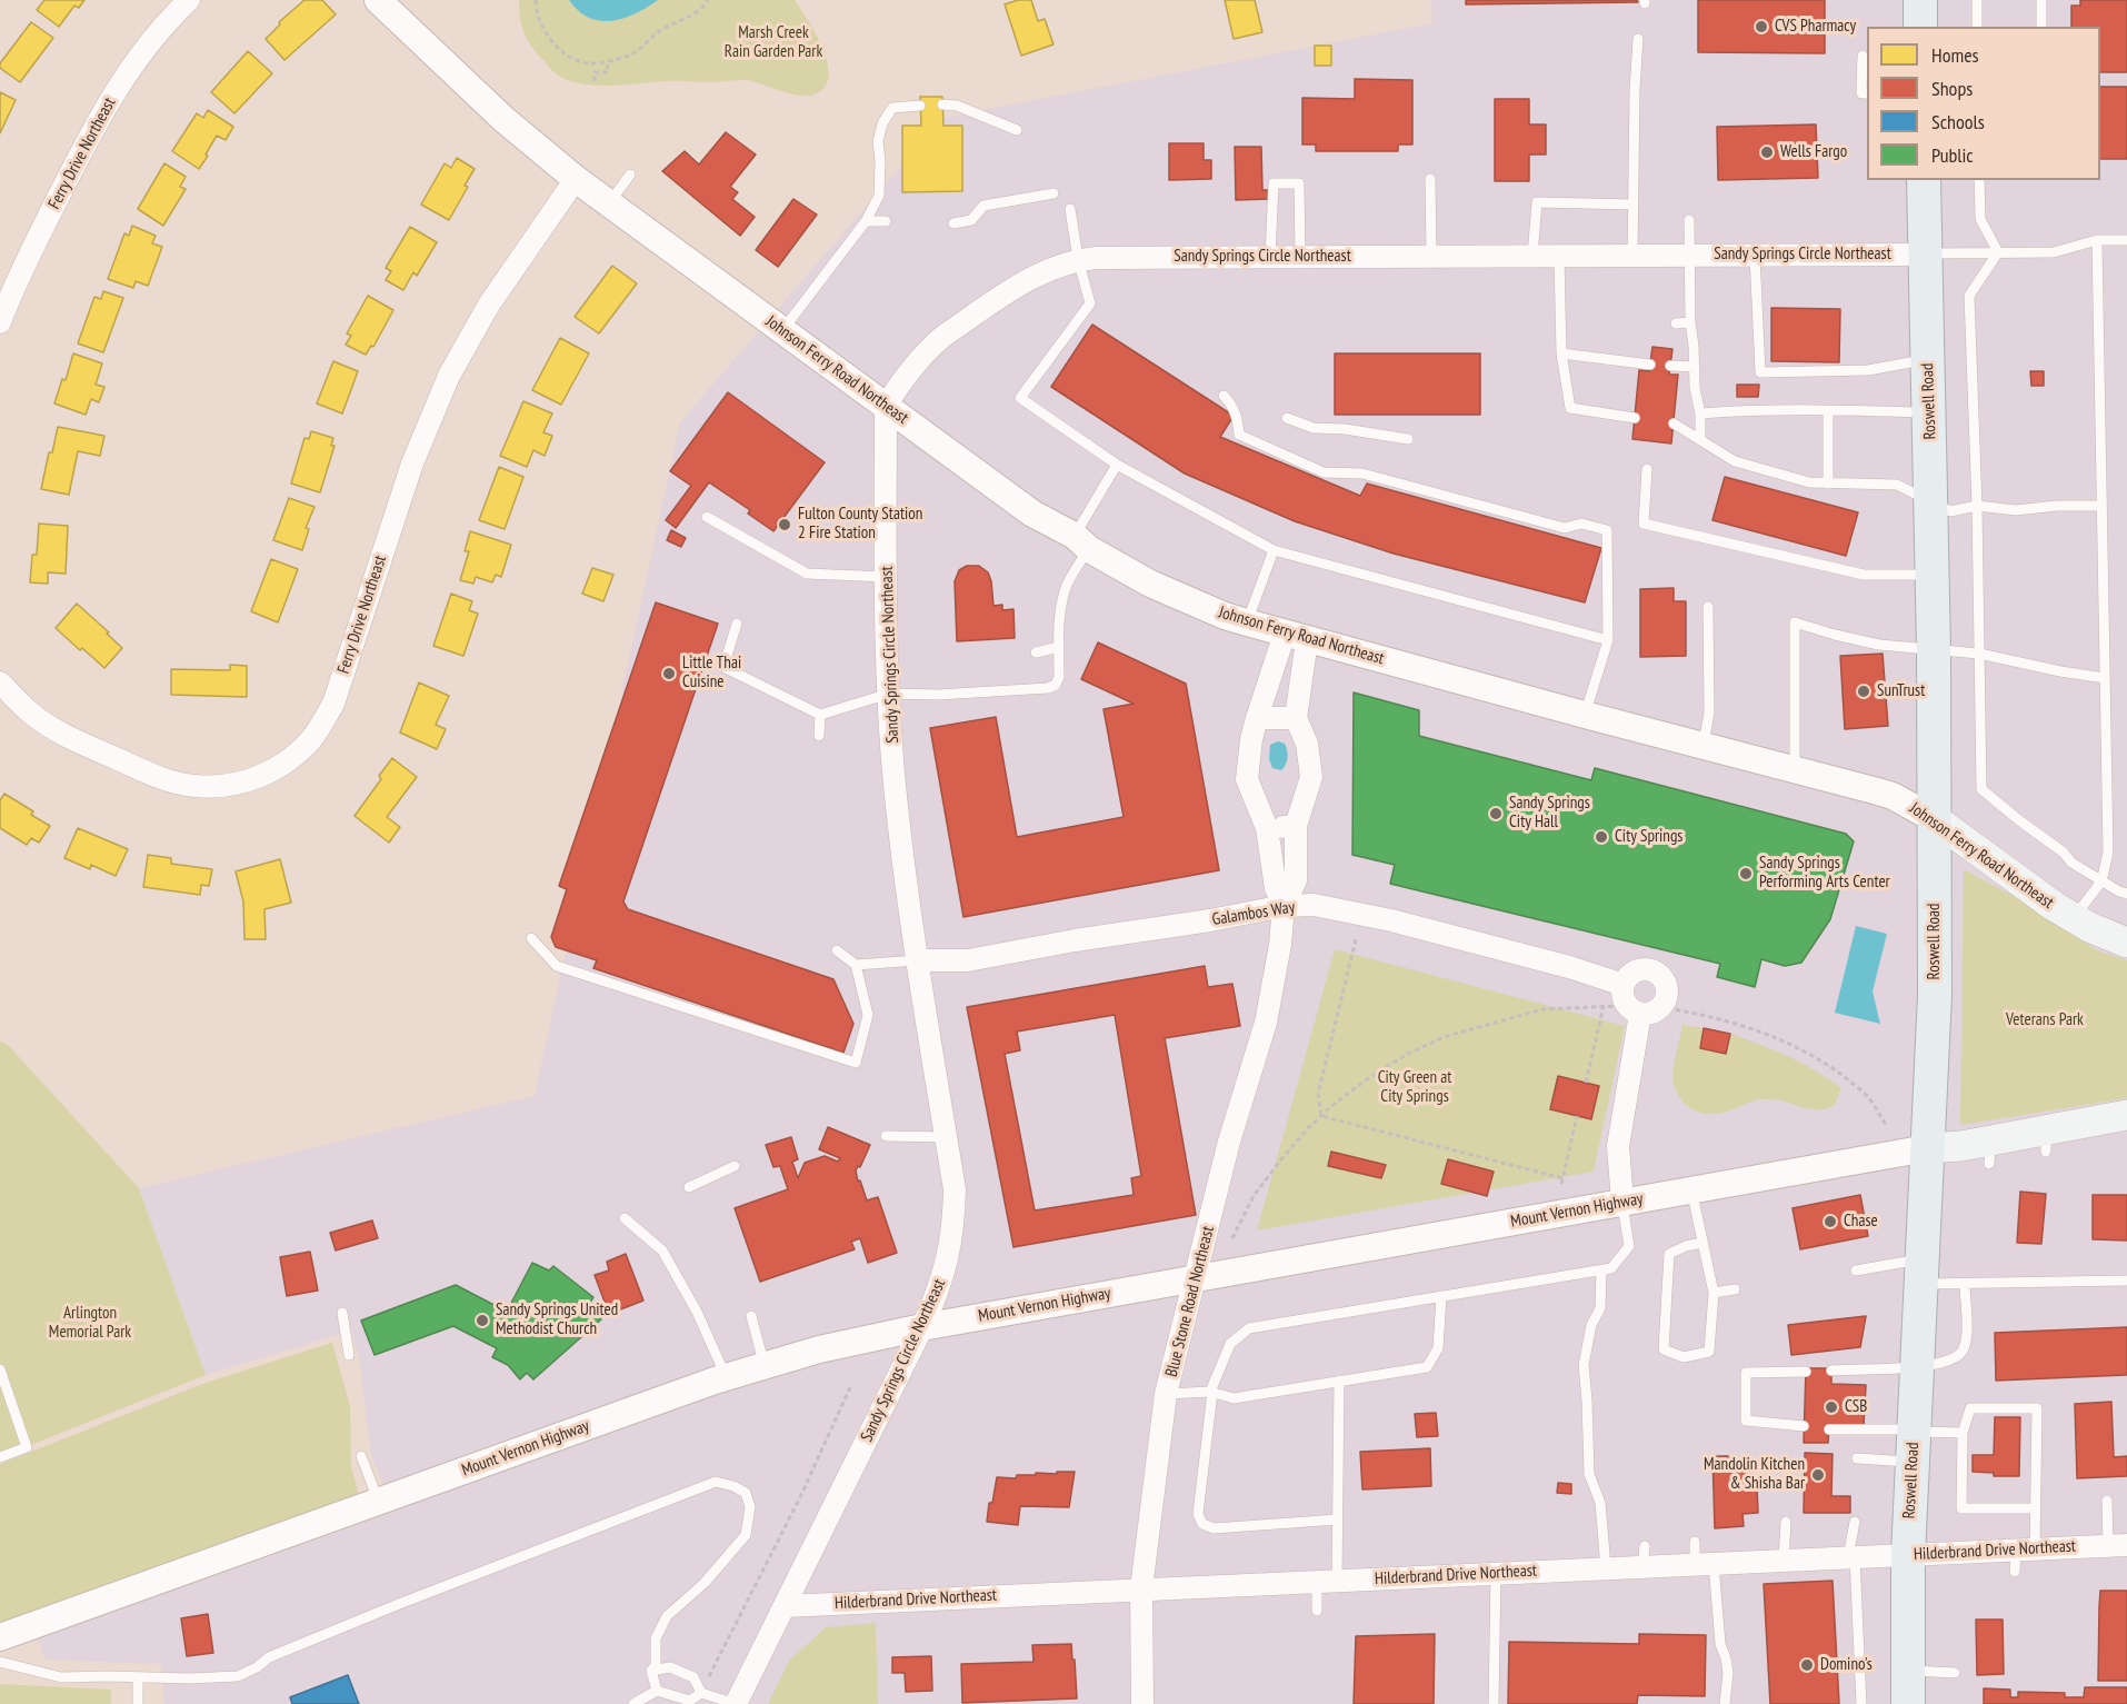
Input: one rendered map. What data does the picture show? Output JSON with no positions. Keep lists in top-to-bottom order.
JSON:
{
  "streets": {
    "main road": ["Johnson Ferry Road Northeast", "Roswell Road", "Mount Vernon Highway"],
    "street": [
      "Ferry Drive Northeast",
      "Sandy Springs Circle Northeast",
      "Galambos Way",
      "Blue Stone Road Northeast",
      "Hilderbrand Drive Northeast"
    ]
  },
  "crossings": [
    ["Ferry Drive Northeast", "Johnson Ferry Road Northeast"],
    ["Sandy Springs Circle Northeast", "Johnson Ferry Road Northeast"],
    ["Sandy Springs Circle Northeast", "Roswell Road"],
    ["Sandy Springs Circle Northeast", "Galambos Way"],
    ["Sandy Springs Circle Northeast", "Mount Vernon Highway"],
    ["Sandy Springs Circle Northeast", "Hilderbrand Drive Northeast"],
    ["Johnson Ferry Road Northeast", "Roswell Road"],
    ["Johnson Ferry Road Northeast", "Blue Stone Road Northeast"],
    ["Roswell Road", "Mount Vernon Highway"],
    ["Roswell Road", "Hilderbrand Drive Northeast"],
    ["Galambos Way", "Blue Stone Road Northeast"],
    ["Mount Vernon Highway", "Blue Stone Road Northeast"],
    ["Blue Stone Road Northeast", "Hilderbrand Drive Northeast"]
  ],
  "parks": [
    "Marsh Creek Rain Garden Park",
    "Veterans Park",
    "City Green at City Springs",
    "Arlington Memorial Park"
  ],
  "places": [
    "CVS Pharmacy",
    "Wells Fargo",
    "Fulton County Station 2 Fire Station",
    "Little Thai Cuisine",
    "SunTrust",
    "Sandy Springs City Hall",
    "City Springs",
    "Sandy Springs Performing Arts Center",
    "Chase",
    "Sandy Springs United Methodist Church",
    "CSB",
    "Mandolin Kitchen & Shisha Bar",
    "Domino's"
  ],
  "legend": [
    "Homes",
    "Shops",
    "Schools",
    "Public"
  ]
}
